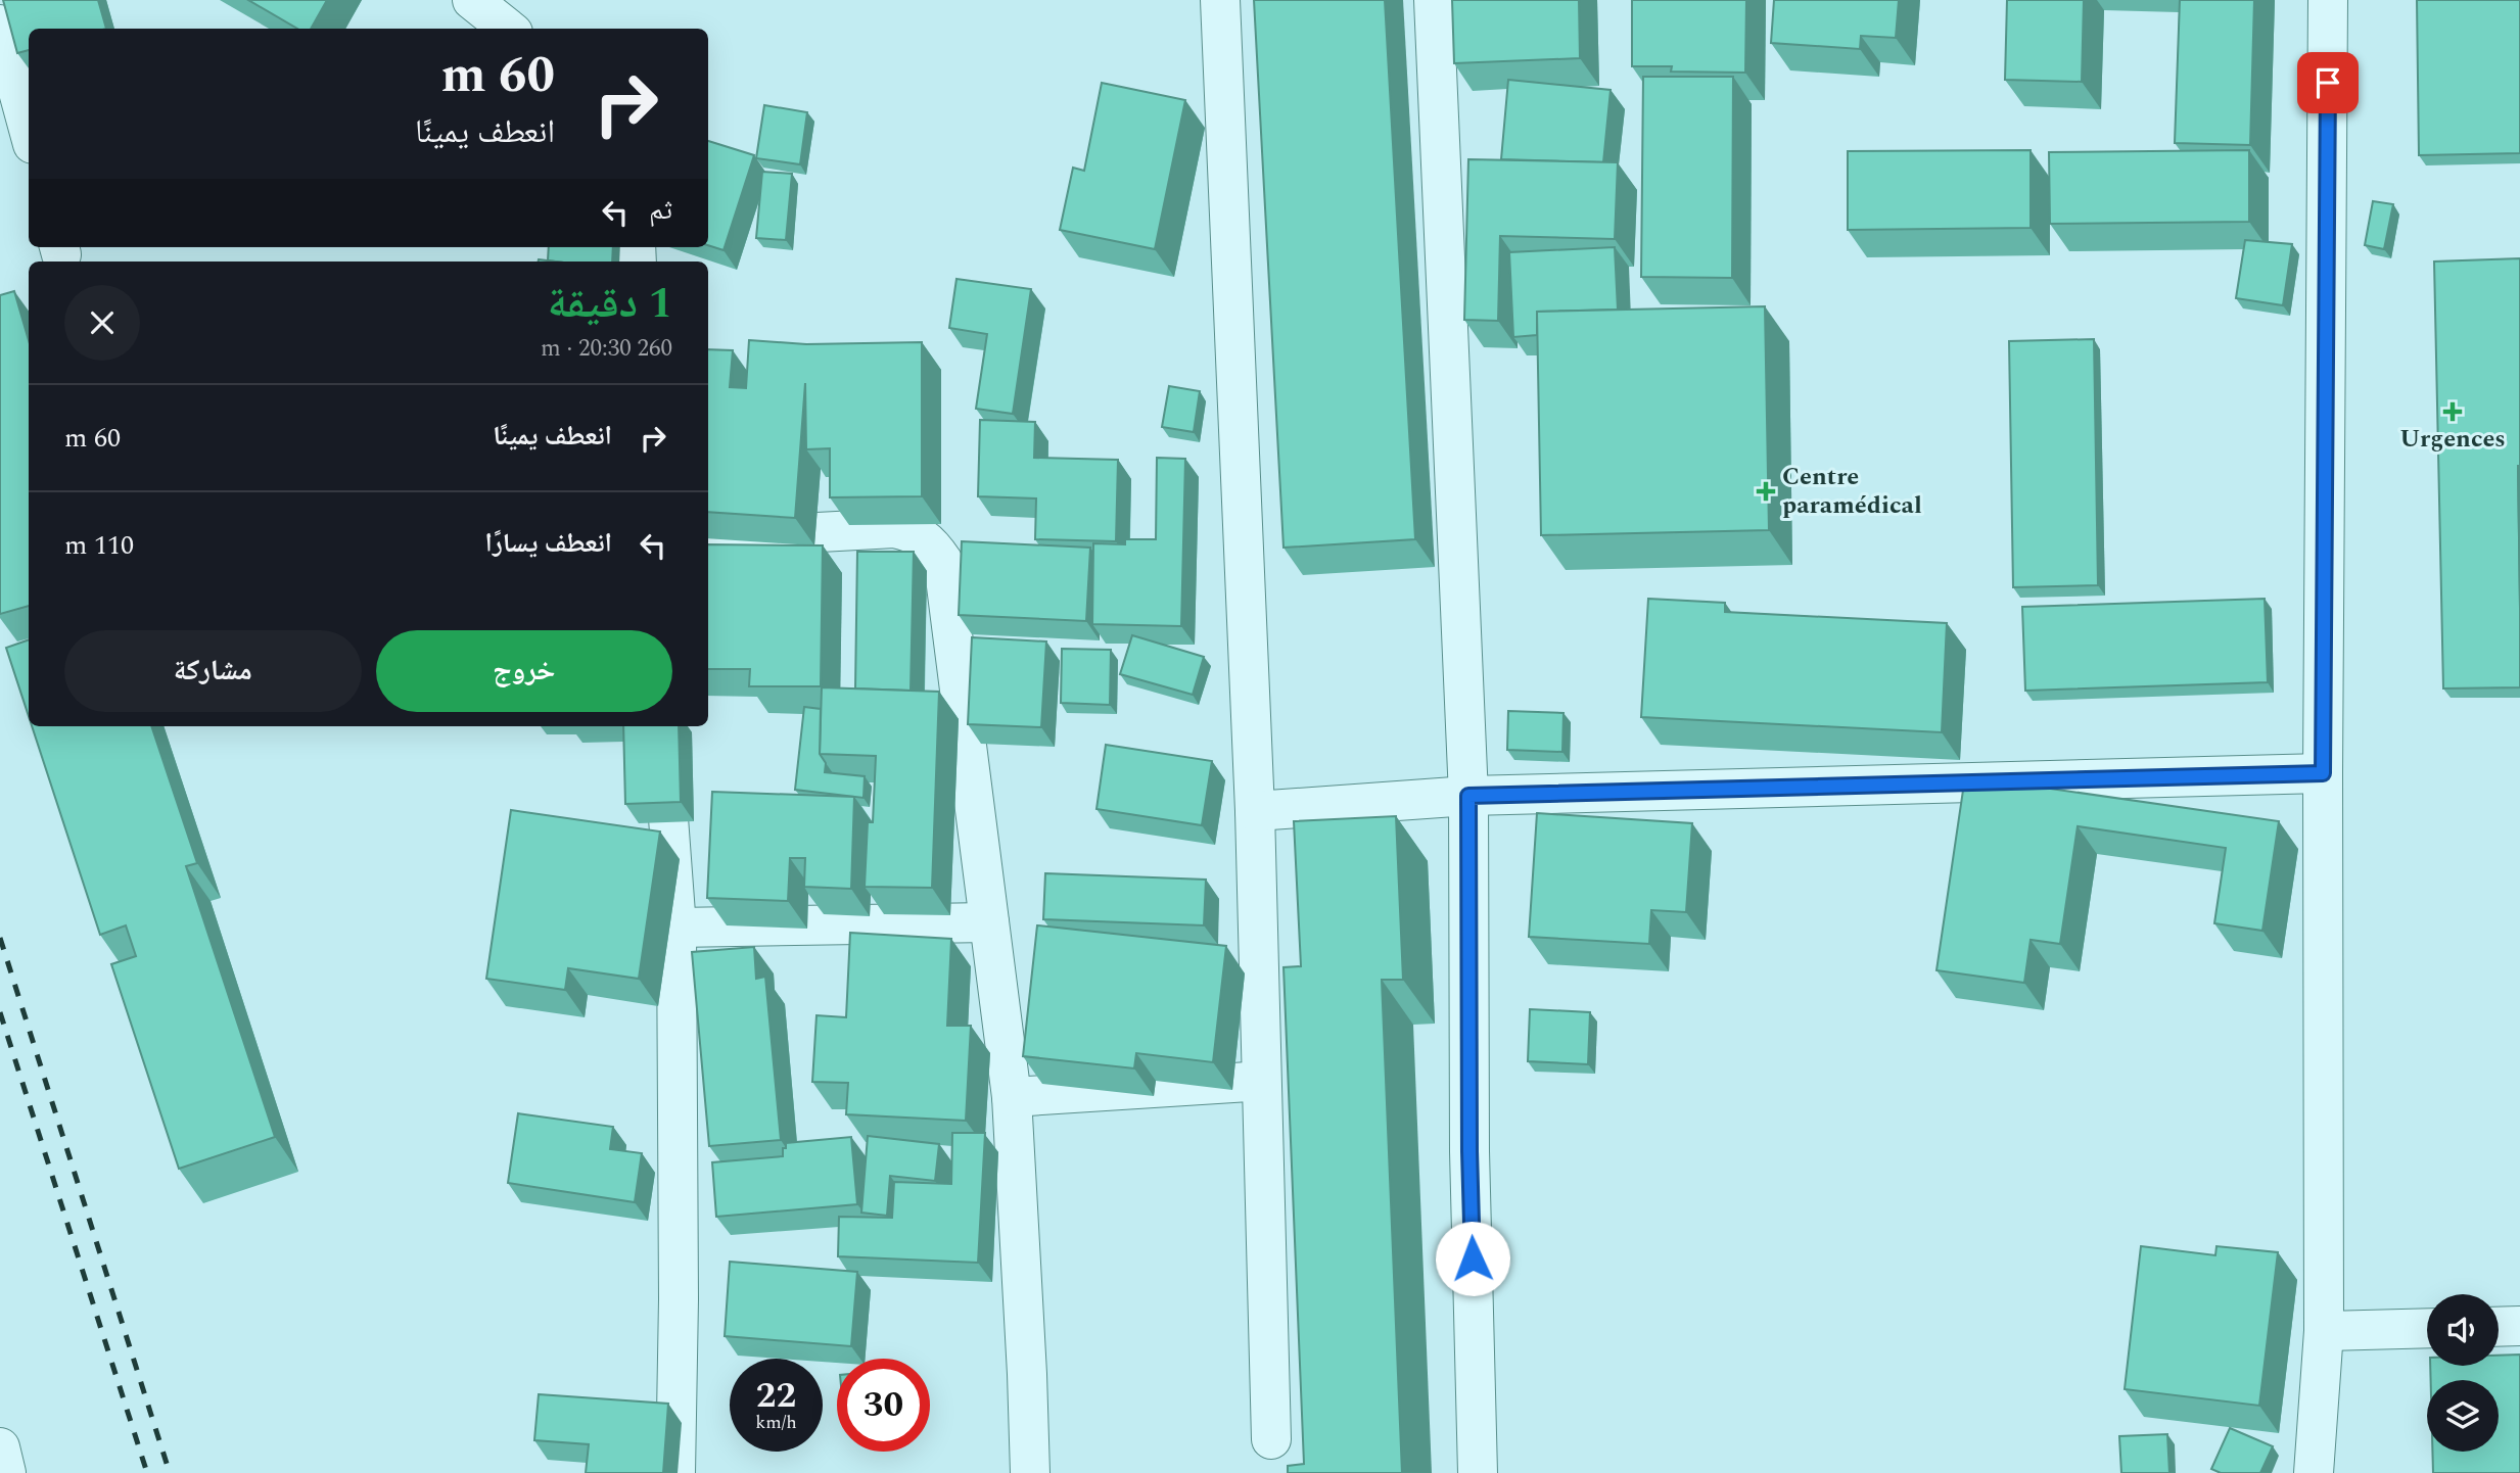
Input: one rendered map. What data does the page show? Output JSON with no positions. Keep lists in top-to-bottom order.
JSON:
{
  "places": {
    "health": ["Urgences", "Centre paramédical"]
  },
  "page": {
    "turn": ["60 m", "انعطف يمينًا"],
    "then": "ثم",
    "heading": ["1 دقيقة", "260 m · 20:30"],
    "list": [
      {
        "name": "انعطف يمينًا",
        "value": "60 m"
      },
      {
        "name": "انعطف يسارًا",
        "value": "110 m"
      }
    ],
    "buttons": ["خروج", "مشاركة"],
    "speed": "22 km/h",
    "limit": "30"
  }
}
